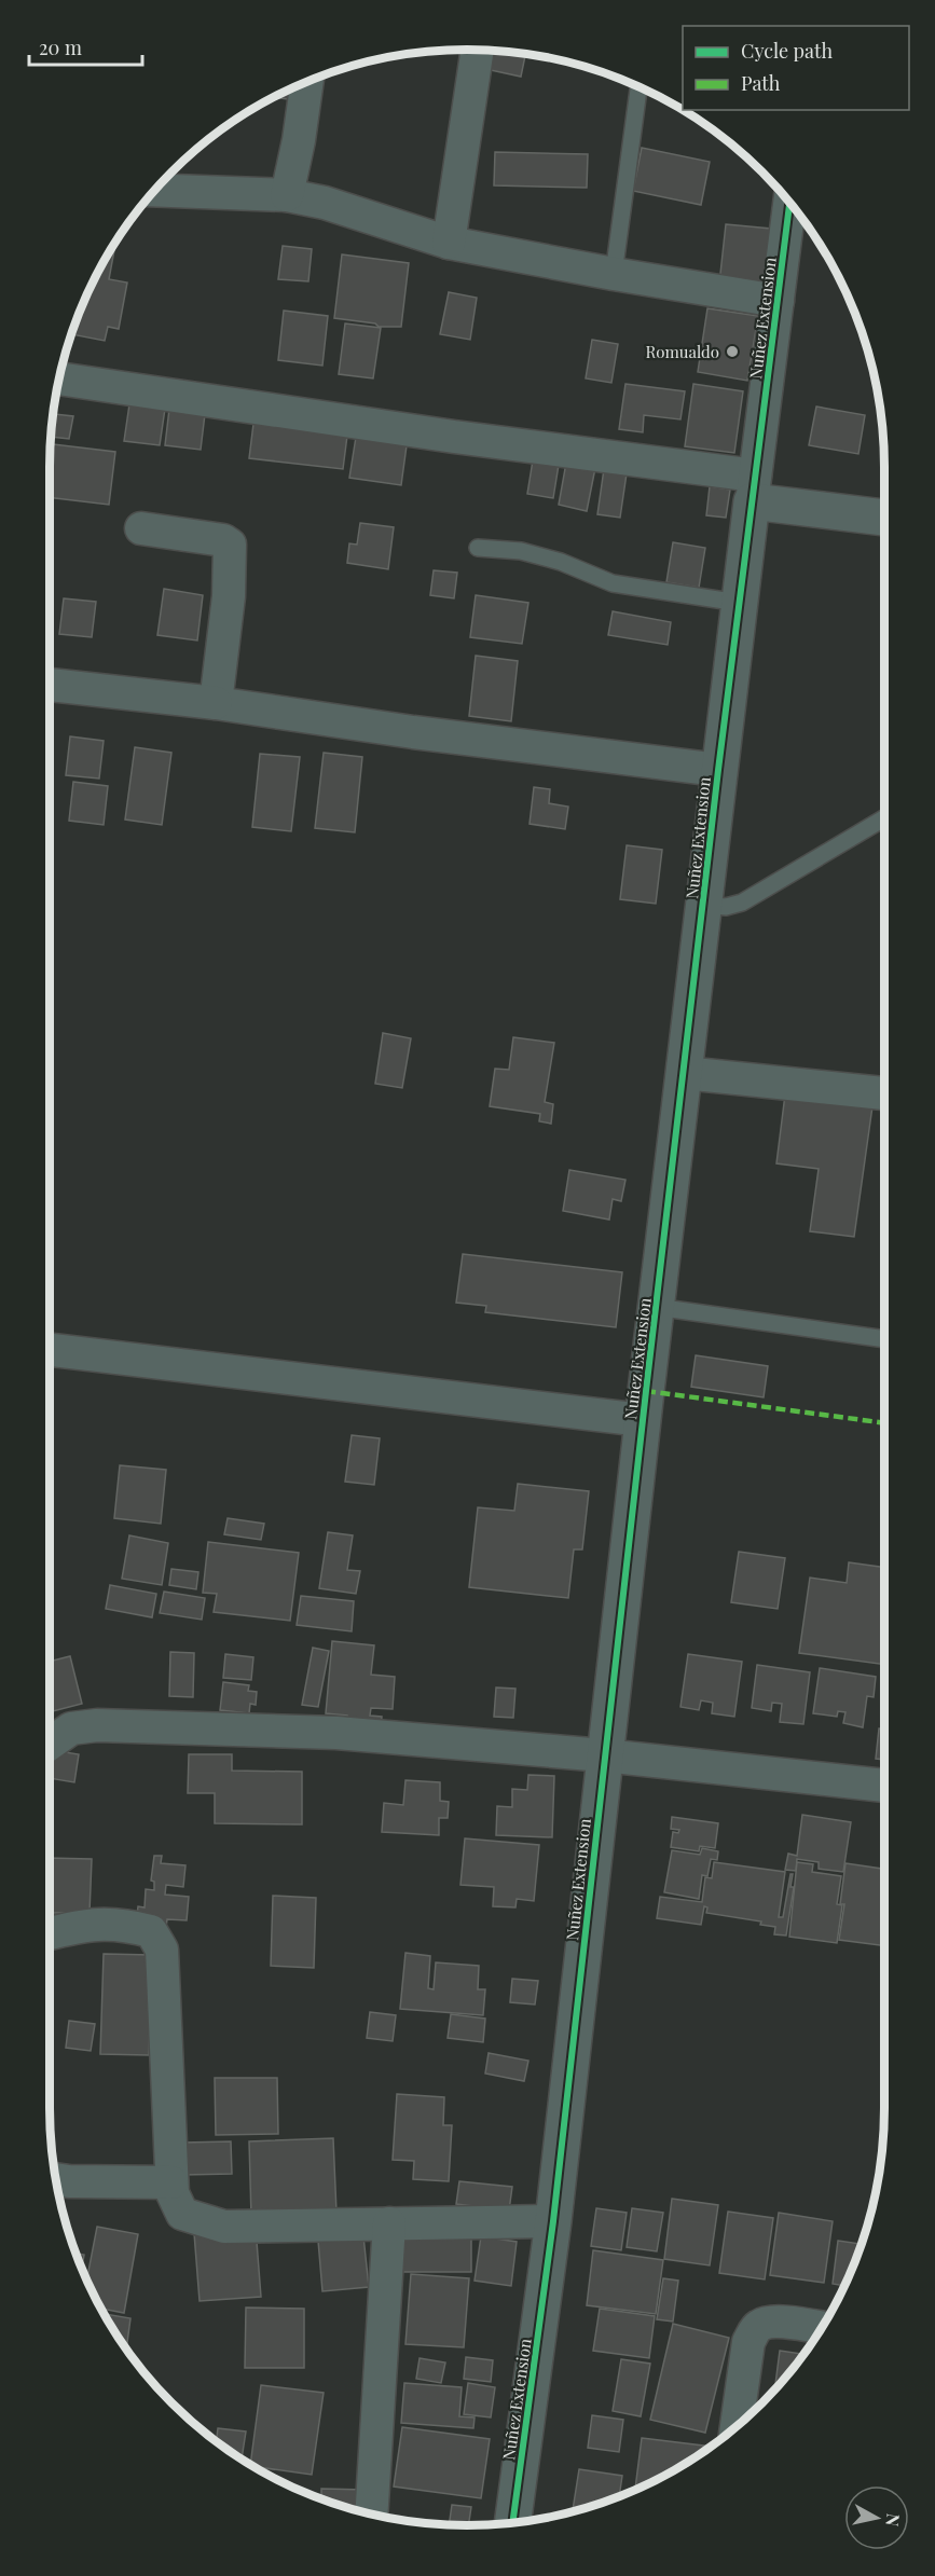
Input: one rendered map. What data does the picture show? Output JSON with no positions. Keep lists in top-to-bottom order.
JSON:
{
  "streets": {
    "street": ["Nuñez Extension"]
  },
  "places": ["Romualdo"],
  "legend": ["Cycle path", "Path"],
  "scale_bar": "20 m",
  "north": "right"
}
